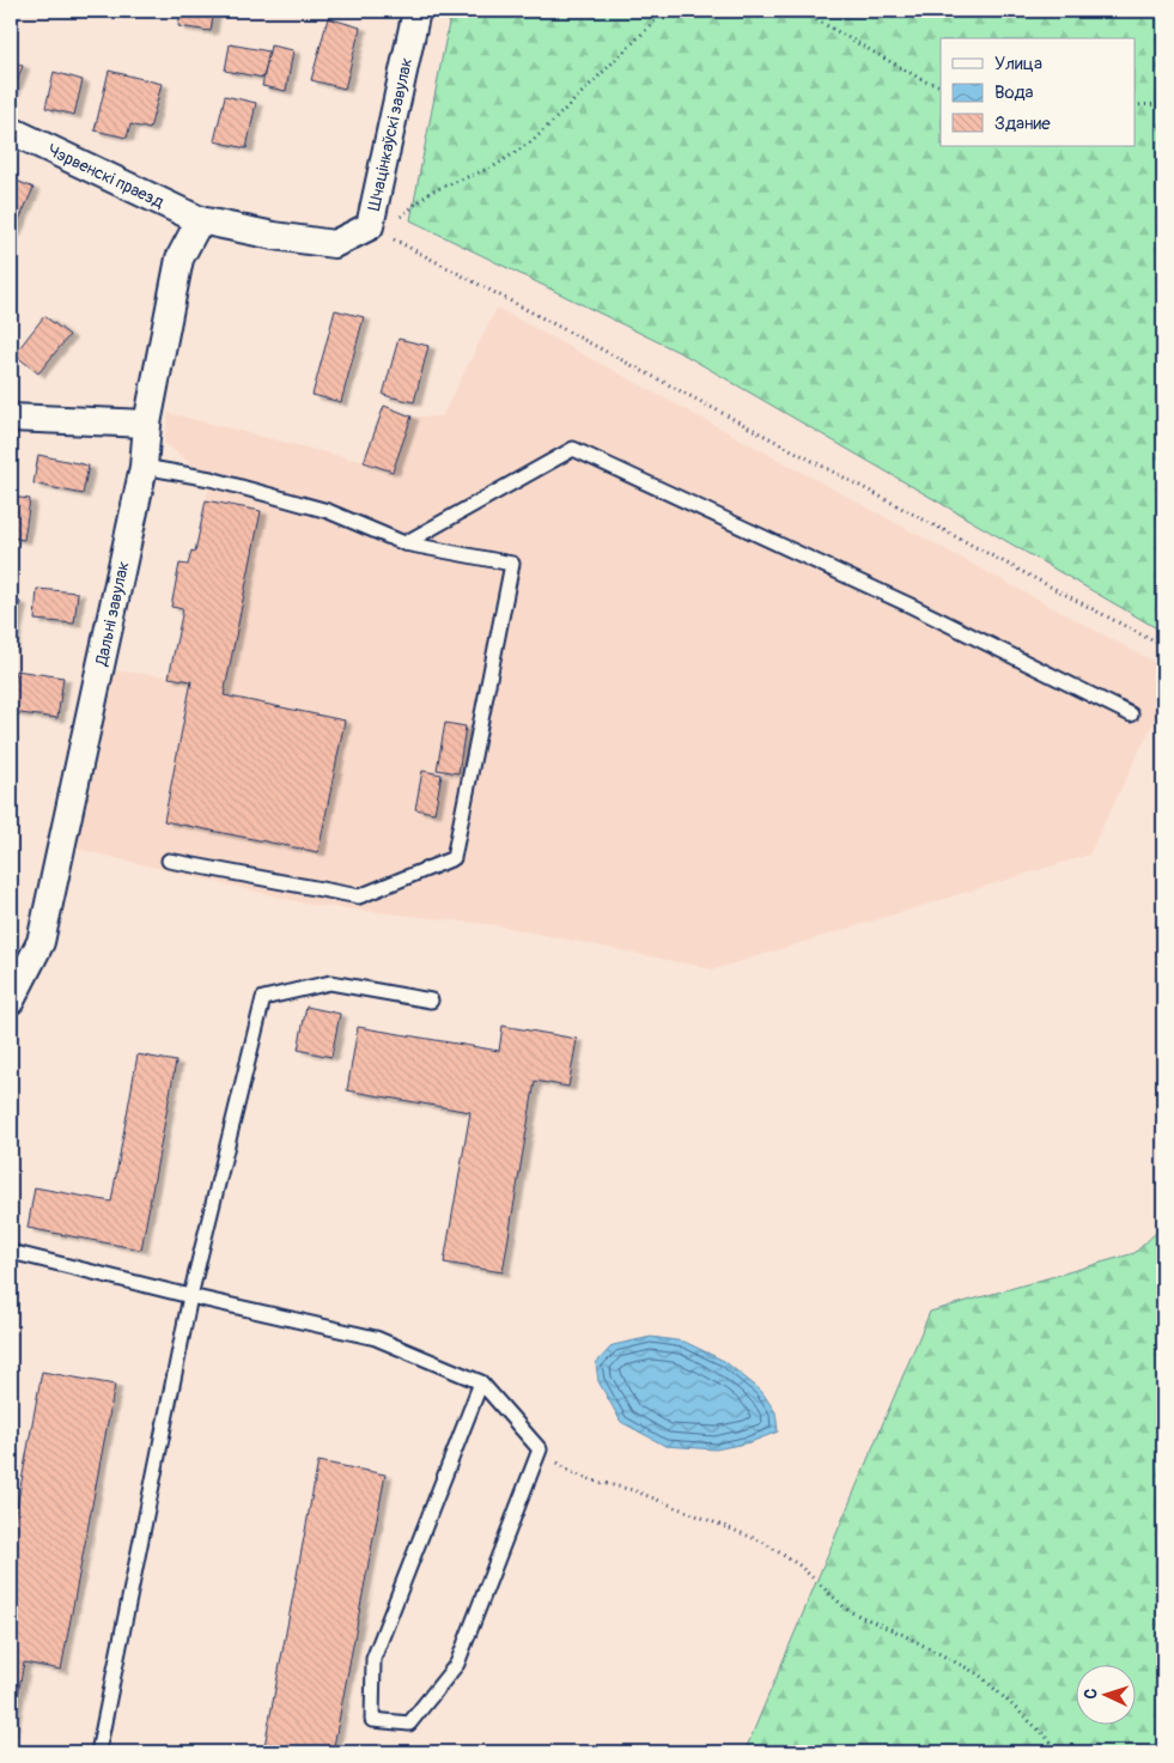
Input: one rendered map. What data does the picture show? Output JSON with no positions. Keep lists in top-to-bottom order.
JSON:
{
  "streets": {
    "street": ["Шчацінкаўскі завулак", "Чэрвенскі праезд", "Дальні завулак"]
  },
  "crossings": [
    ["Шчацінкаўскі завулак", "Чэрвенскі праезд"],
    ["Шчацінкаўскі завулак", "Дальні завулак"],
    ["Чэрвенскі праезд", "Дальні завулак"]
  ],
  "legend": ["Улица", "Вода", "Здание"],
  "north": "left"
}
